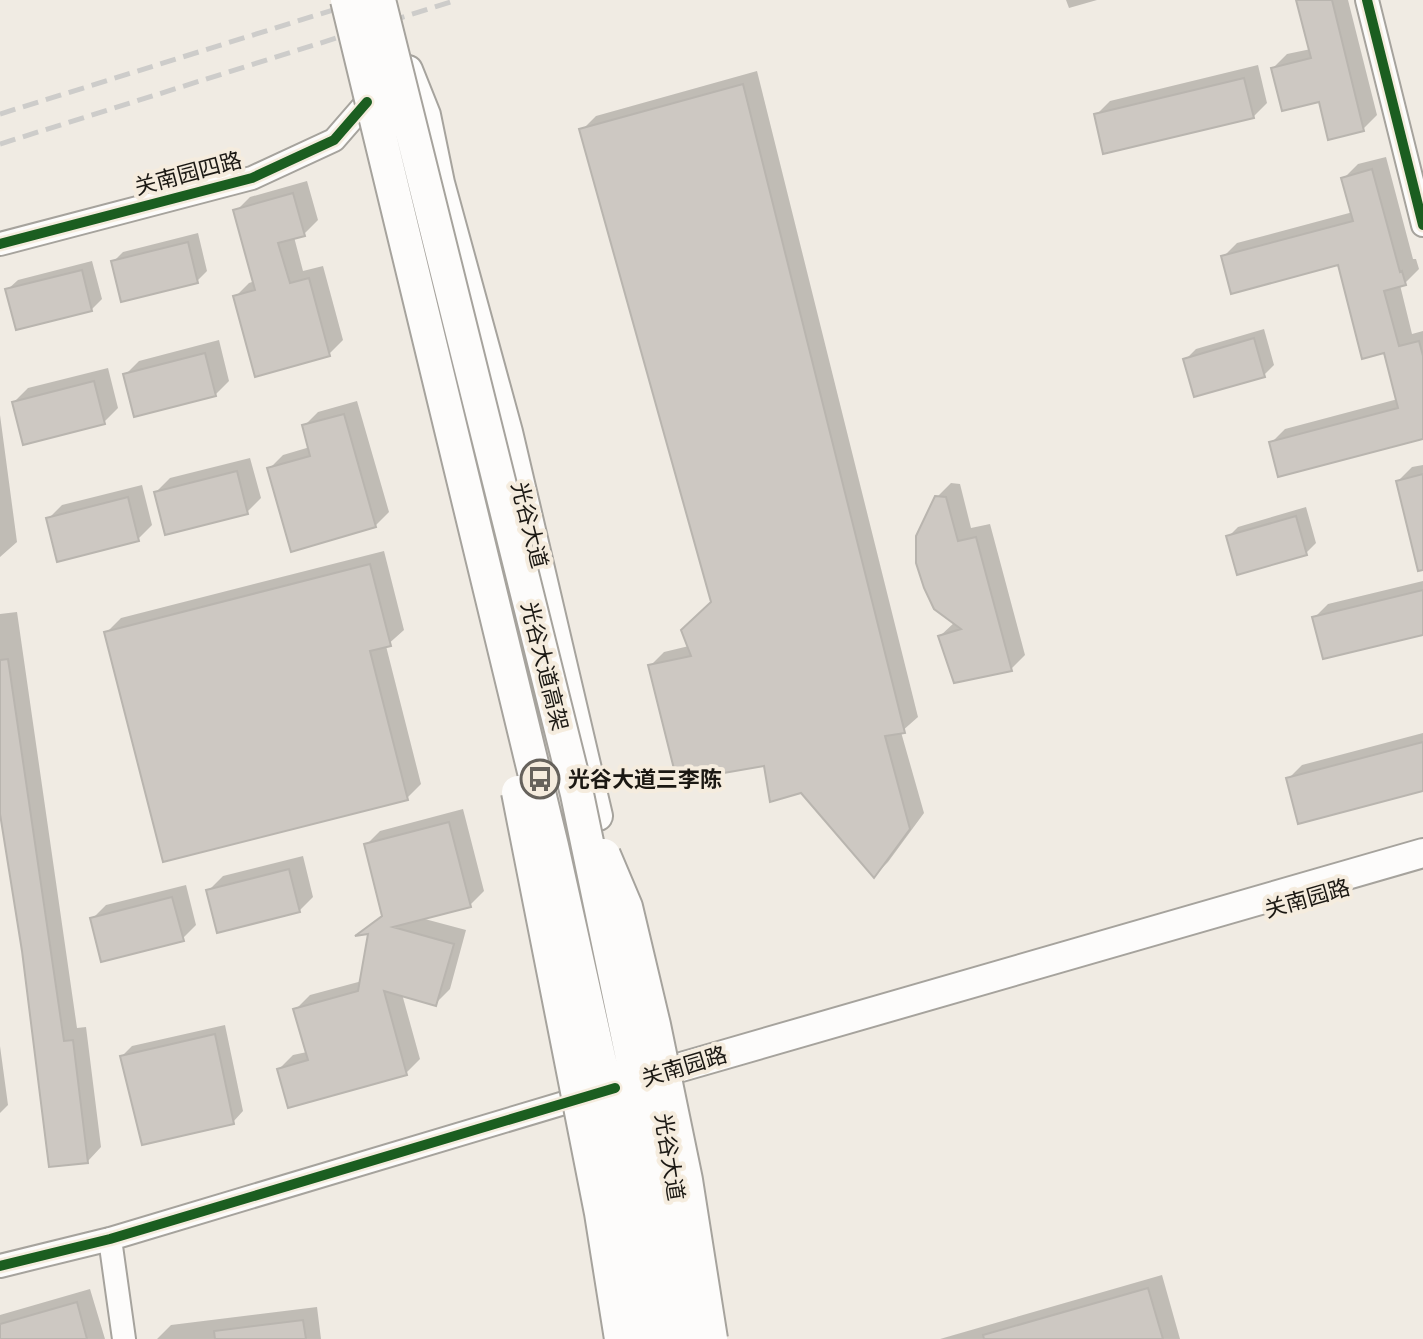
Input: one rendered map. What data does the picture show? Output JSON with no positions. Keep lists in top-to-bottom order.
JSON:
{
  "streets": {
    "highway": ["光谷大道高架"],
    "main road": ["光谷大道", "关南园路"],
    "street": ["关南园四路"]
  },
  "crossings": [
    ["关南园四路", "光谷大道"],
    ["光谷大道", "光谷大道高架"],
    ["光谷大道", "关南园路"]
  ],
  "places": {
    "bus stop": ["光谷大道三李陈"]
  }
}
